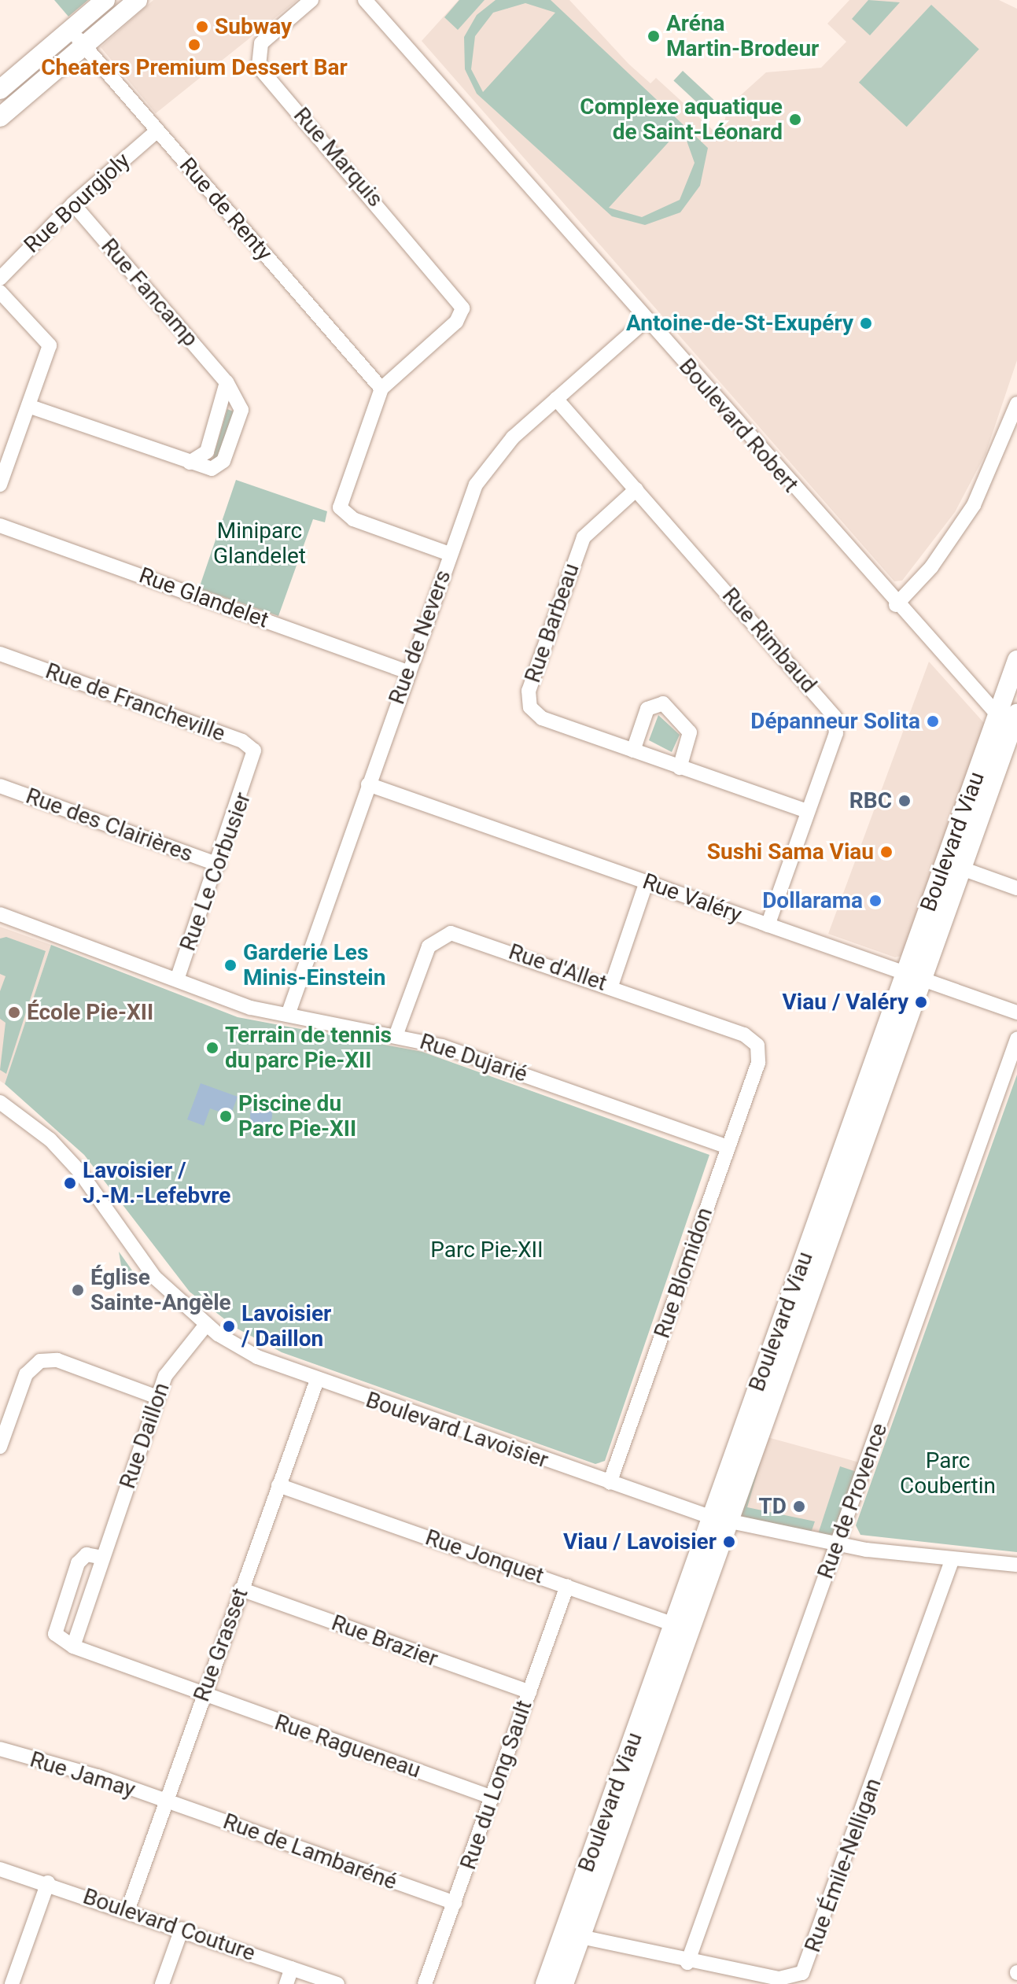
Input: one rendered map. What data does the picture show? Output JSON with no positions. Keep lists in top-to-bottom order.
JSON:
{
  "streets": {
    "main road": ["Boulevard Viau"],
    "street": [
      "Rue Marquis",
      "Rue Bourgjoly",
      "Rue de Renty",
      "Rue Fancamp",
      "Boulevard Robert",
      "Rue Glandelet",
      "Rue Barbeau",
      "Rue de Nevers",
      "Rue Rimbaud",
      "Rue de Francheville",
      "Rue des Clairières",
      "Rue Le Corbusier",
      "Rue Valéry",
      "Rue d'Allet",
      "Rue Dujarié",
      "Rue Blomidon",
      "Boulevard Lavoisier",
      "Rue Daillon",
      "Rue de Provence",
      "Rue Jonquet",
      "Rue Brazier",
      "Rue Grasset",
      "Rue Ragueneau",
      "Rue Jamay",
      "Rue du Long Sault",
      "Rue de Lambaréné",
      "Rue Émile-Nelligan",
      "Boulevard Couture"
    ]
  },
  "crossings": [
    ["Rue Marquis", "Rue de Renty"],
    ["Rue Bourgjoly", "Rue de Renty"],
    ["Rue Bourgjoly", "Rue Fancamp"],
    ["Boulevard Robert", "Rue de Nevers"],
    ["Boulevard Robert", "Boulevard Viau"],
    ["Rue Glandelet", "Rue de Nevers"],
    ["Rue Barbeau", "Rue Rimbaud"],
    ["Rue de Nevers", "Rue Rimbaud"],
    ["Rue de Nevers", "Rue Valéry"],
    ["Rue de Nevers", "Rue Dujarié"],
    ["Rue Rimbaud", "Rue Valéry"],
    ["Rue de Francheville", "Rue Le Corbusier"],
    ["Rue des Clairières", "Rue Le Corbusier"],
    ["Boulevard Viau", "Rue Valéry"],
    ["Boulevard Viau", "Boulevard Lavoisier"],
    ["Boulevard Viau", "Rue Jonquet"],
    ["Boulevard Viau", "Rue Émile-Nelligan"],
    ["Rue Le Corbusier", "Rue Dujarié"],
    ["Rue d'Allet", "Rue Dujarié"],
    ["Rue d'Allet", "Rue Blomidon"],
    ["Rue Dujarié", "Rue Blomidon"],
    ["Rue Blomidon", "Boulevard Lavoisier"],
    ["Boulevard Lavoisier", "Rue Daillon"],
    ["Boulevard Lavoisier", "Rue de Provence"],
    ["Boulevard Lavoisier", "Rue Grasset"],
    ["Boulevard Lavoisier", "Rue Émile-Nelligan"],
    ["Rue de Provence", "Rue Émile-Nelligan"],
    ["Rue Jonquet", "Rue Grasset"],
    ["Rue Jonquet", "Rue du Long Sault"],
    ["Rue Brazier", "Rue Grasset"],
    ["Rue Brazier", "Rue du Long Sault"],
    ["Rue Grasset", "Rue Ragueneau"],
    ["Rue Grasset", "Rue Jamay"],
    ["Rue Grasset", "Rue de Lambaréné"],
    ["Rue Grasset", "Boulevard Couture"],
    ["Rue Ragueneau", "Rue du Long Sault"],
    ["Rue Jamay", "Rue de Lambaréné"],
    ["Rue du Long Sault", "Rue de Lambaréné"]
  ],
  "parks": ["Miniparc Glandelet", "Parc Pie-XII", "Parc Coubertin"],
  "places": [
    "Subway",
    "Aréna Martin-Brodeur",
    "Cheaters Premium Dessert Bar",
    "Complexe aquatique de Saint-Léonard",
    "Antoine-de-St-Exupéry",
    "Dépanneur Solita",
    "RBC",
    "Sushi Sama Viau",
    "Dollarama",
    "Garderie Les Minis-Einstein",
    "Viau / Valéry",
    "École Pie-XII",
    "Terrain de tennis du parc Pie-XII",
    "Piscine du Parc Pie-XII",
    "Lavoisier / J.-M.-Lefebvre",
    "Église Sainte-Angèle",
    "Lavoisier / Daillon",
    "TD",
    "Viau / Lavoisier"
  ]
}
